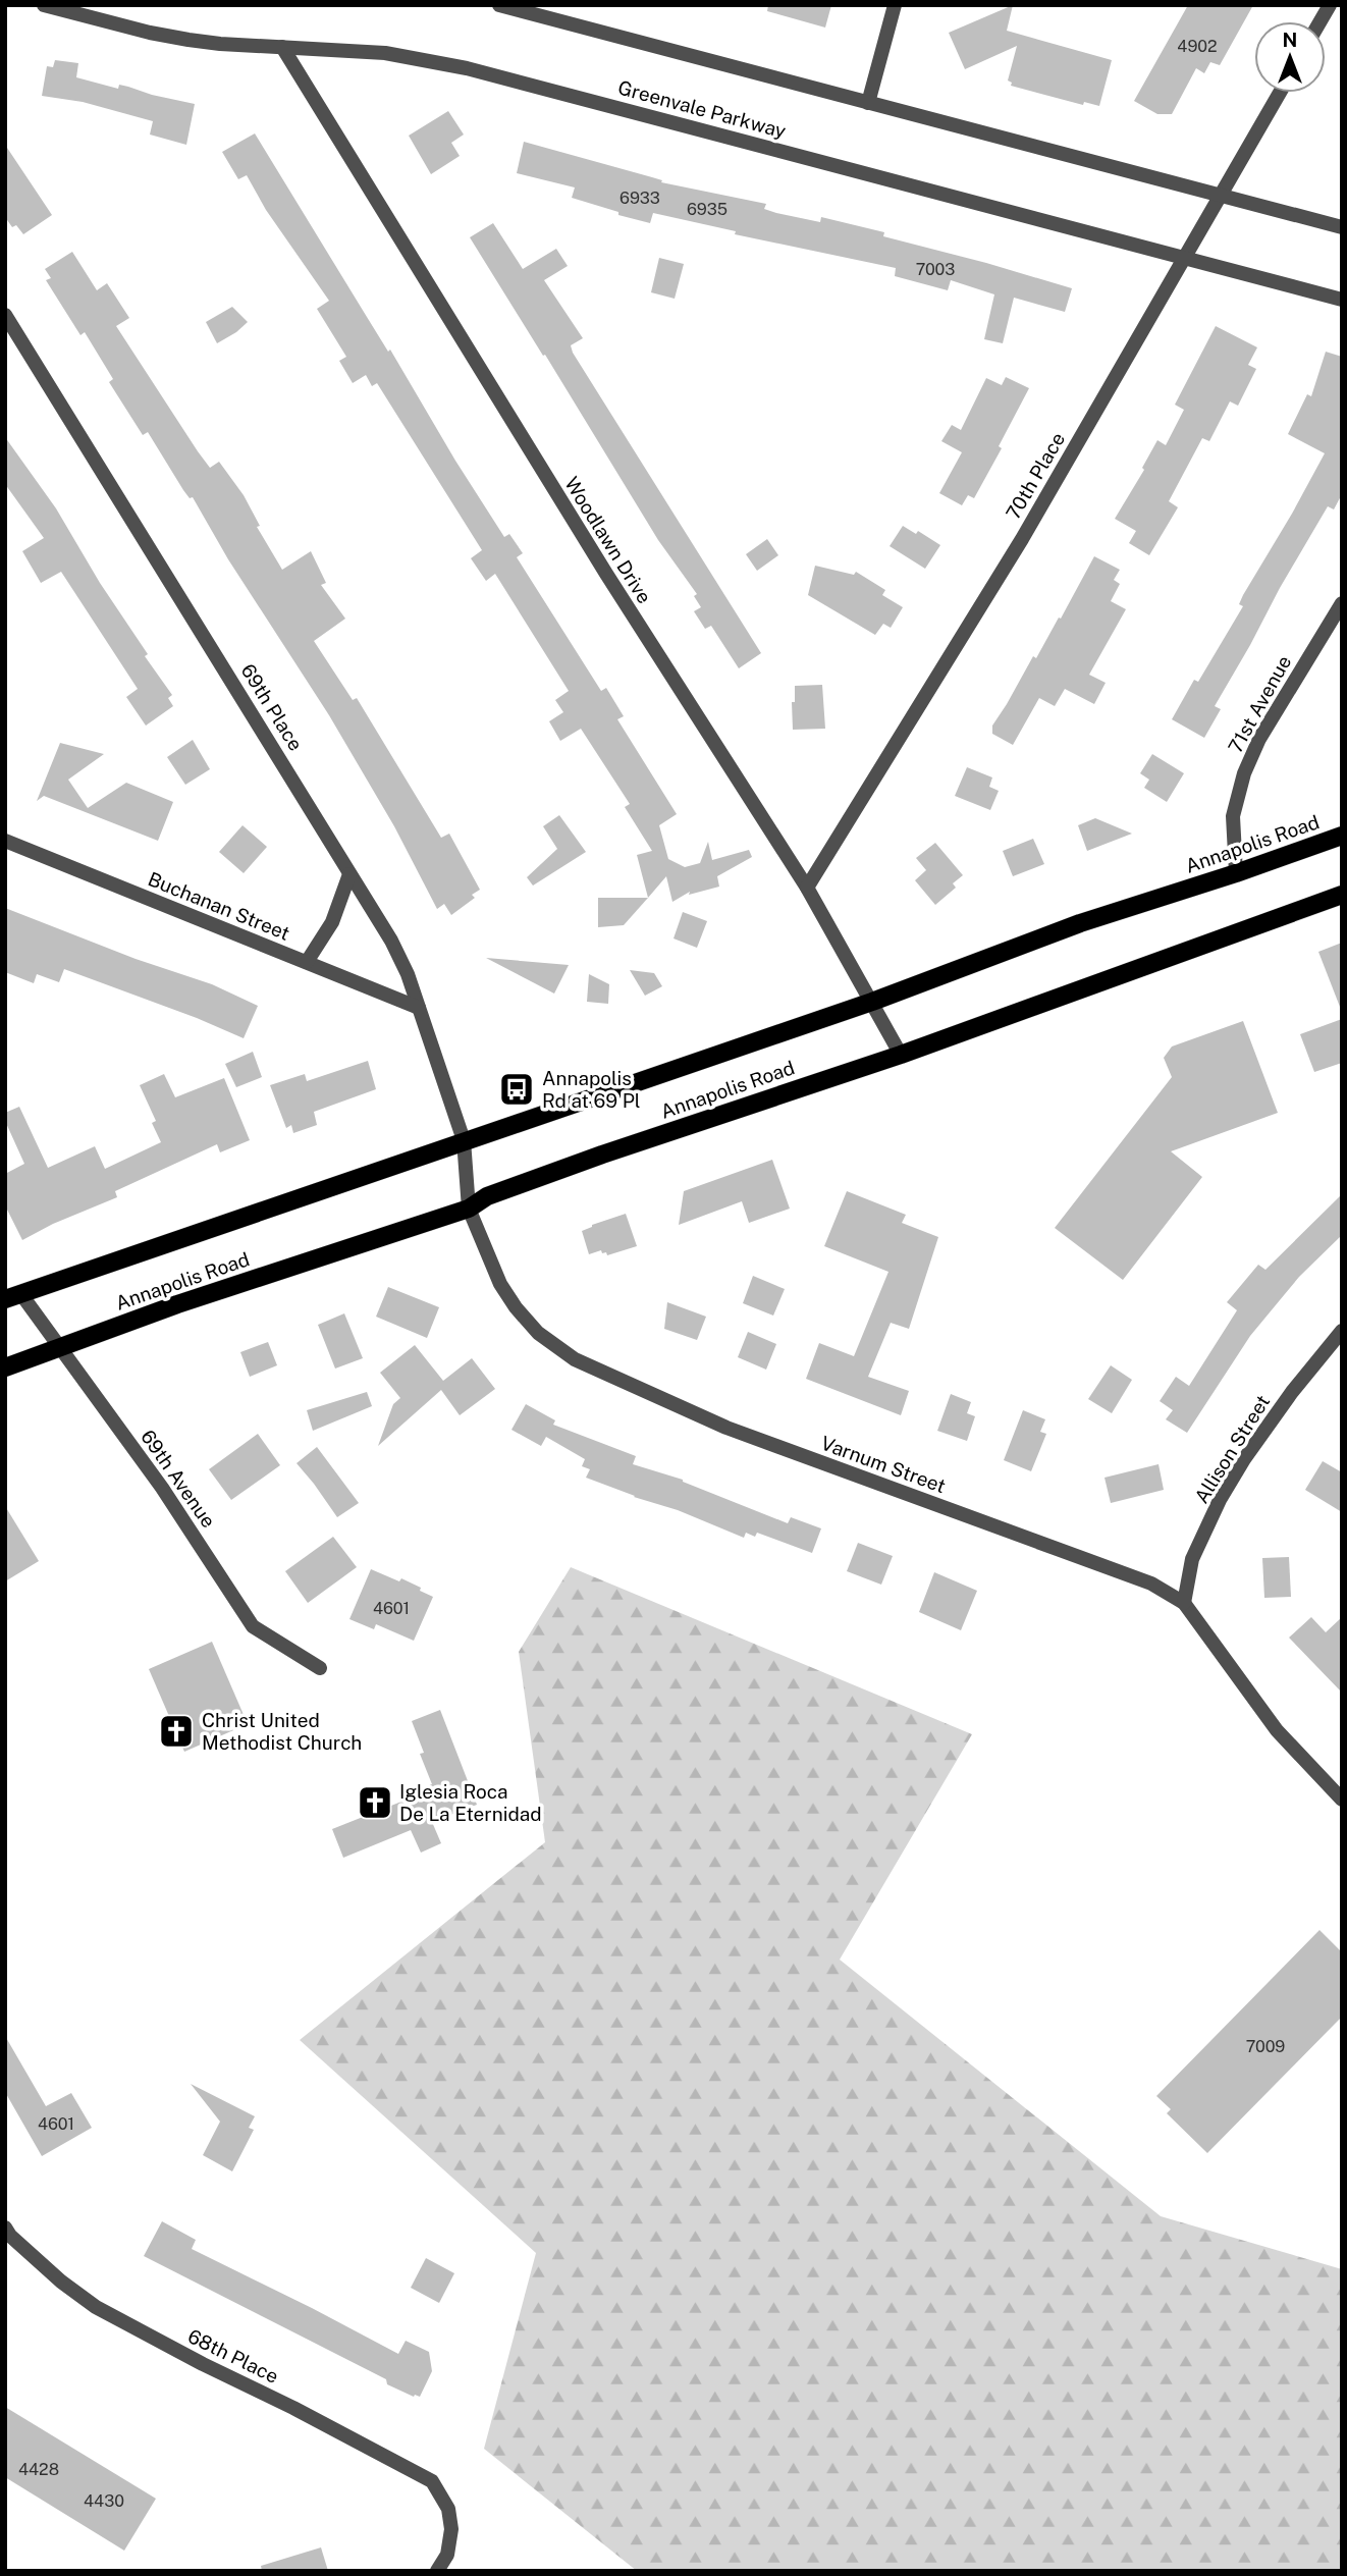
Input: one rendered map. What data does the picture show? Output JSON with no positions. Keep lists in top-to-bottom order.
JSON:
{
  "streets": {
    "main road": ["Annapolis Road"],
    "street": [
      "Greenvale Parkway",
      "70th Place",
      "Woodlawn Drive",
      "71st Avenue",
      "69th Place",
      "Buchanan Street",
      "Allison Street",
      "Varnum Street",
      "69th Avenue",
      "68th Place"
    ]
  },
  "crossings": [
    ["Greenvale Parkway", "70th Place"],
    ["Greenvale Parkway", "Woodlawn Drive"],
    ["70th Place", "Woodlawn Drive"],
    ["Woodlawn Drive", "Annapolis Road"],
    ["71st Avenue", "Annapolis Road"],
    ["69th Place", "Annapolis Road"],
    ["69th Place", "Buchanan Street"],
    ["69th Place", "Varnum Street"],
    ["Annapolis Road", "Varnum Street"],
    ["Annapolis Road", "69th Avenue"],
    ["Allison Street", "Varnum Street"]
  ],
  "places": {
    "bus stop": ["Annapolis Rd at 69 Pl"],
    "church": ["Christ United Methodist Church", "Iglesia Roca De La Eternidad"]
  },
  "house_numbers": [
    "4902",
    "6933",
    "6935",
    "7003",
    "4601",
    "7009",
    "4601",
    "4428",
    "4430"
  ],
  "north": "top"
}
